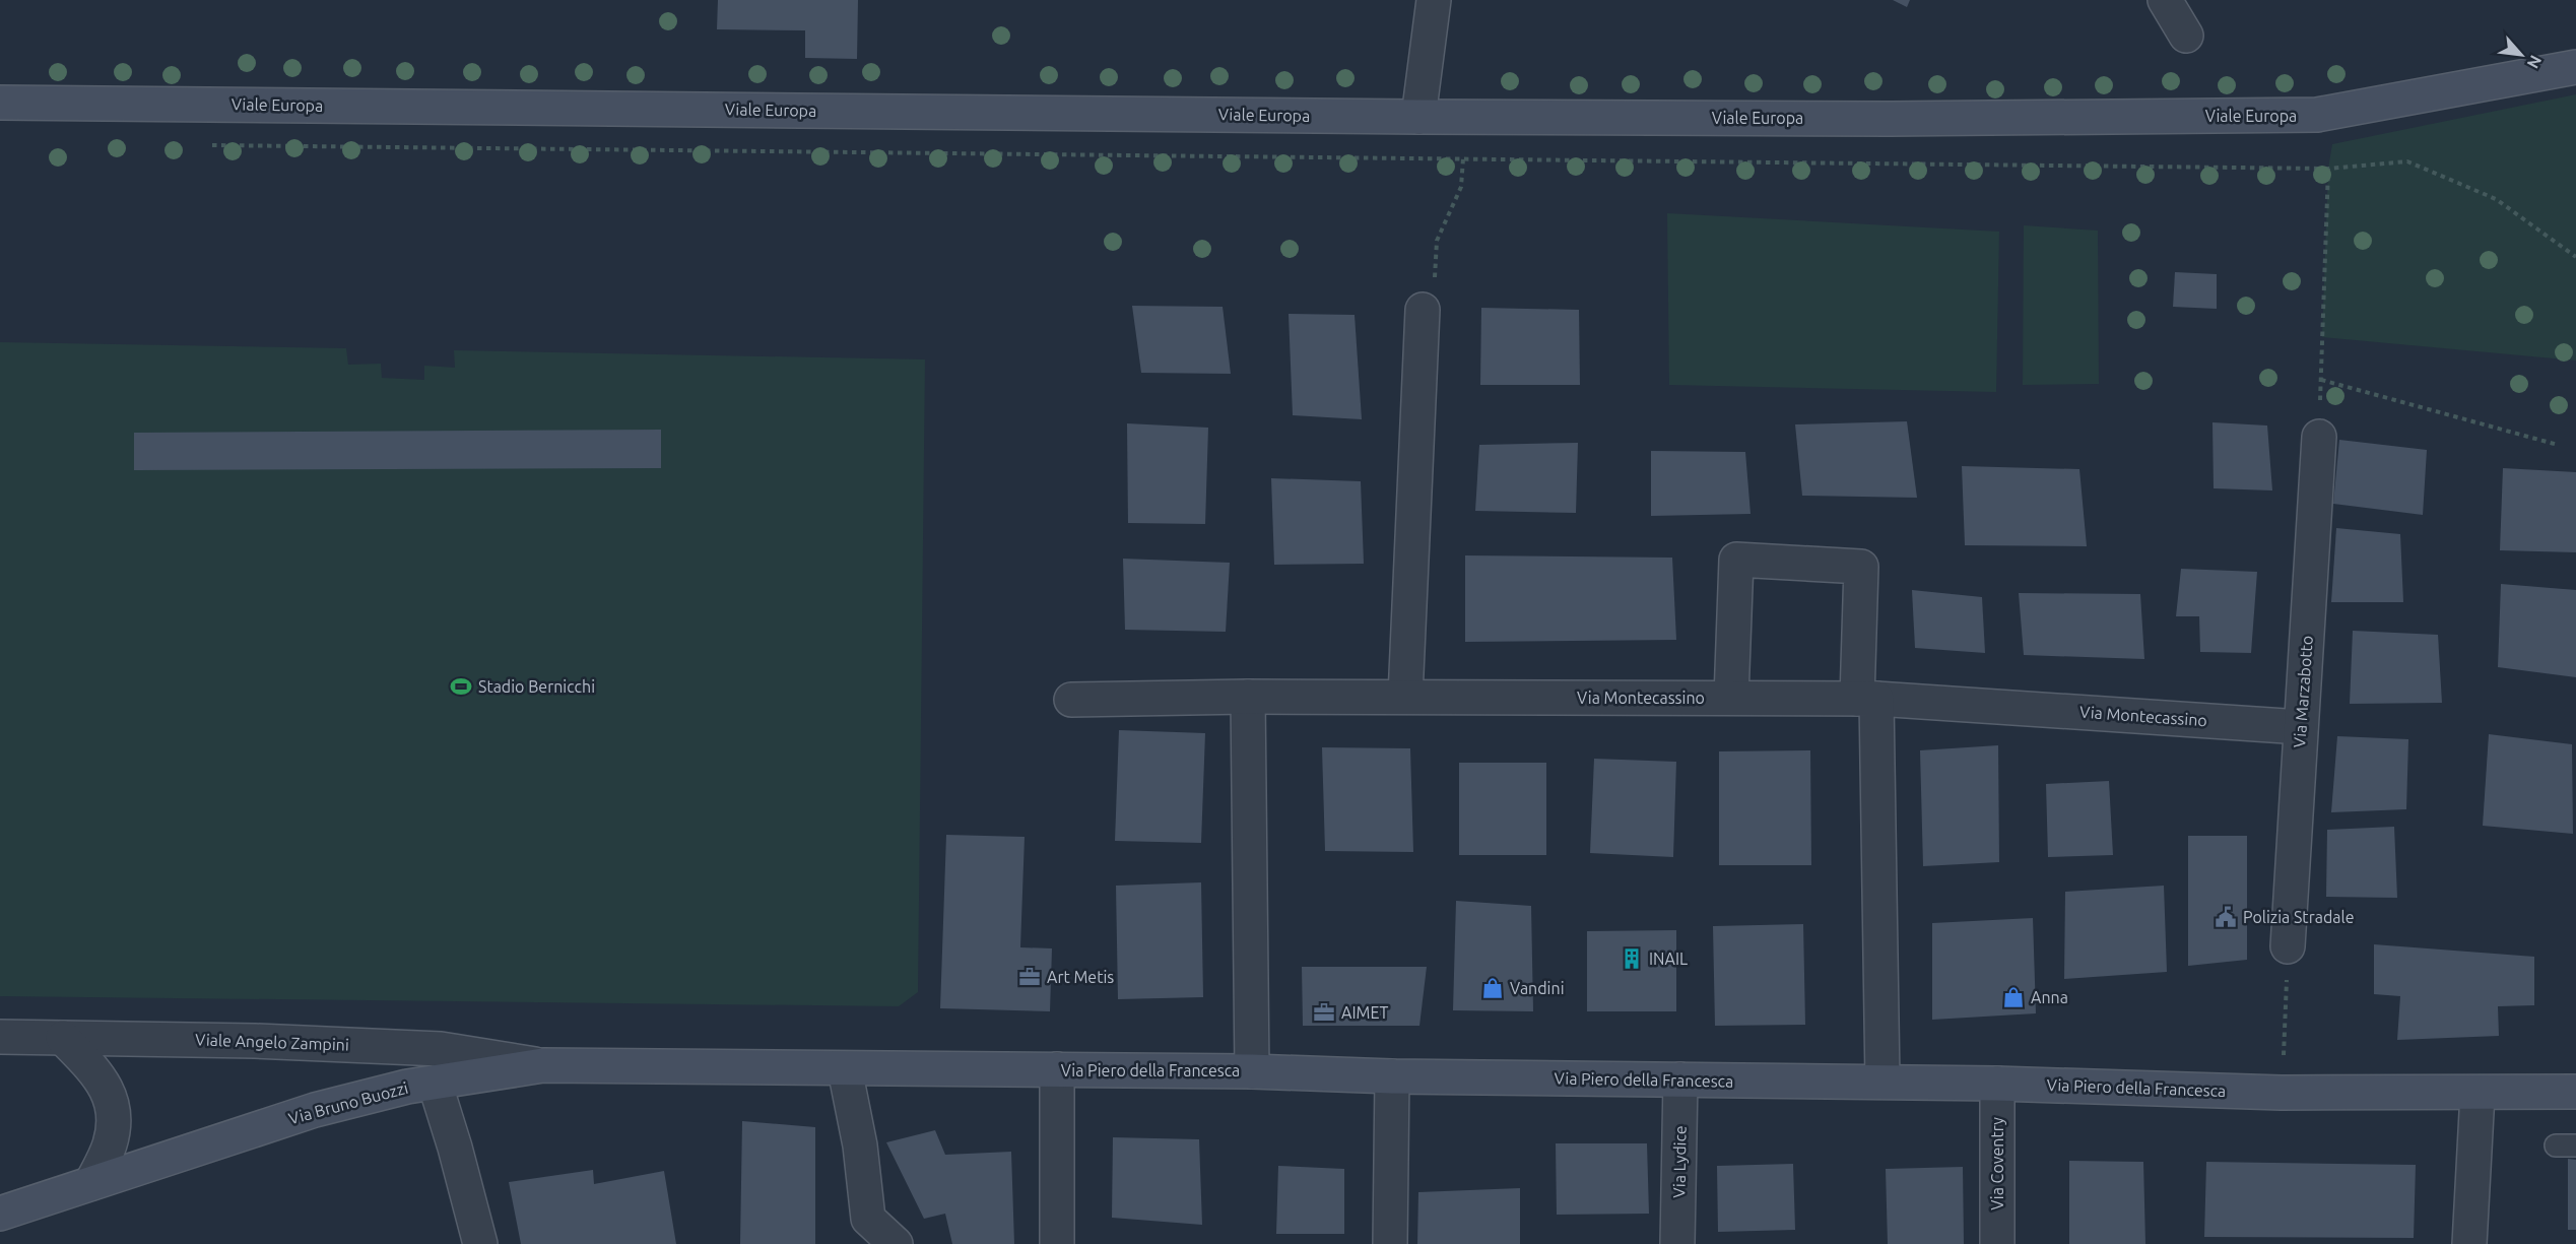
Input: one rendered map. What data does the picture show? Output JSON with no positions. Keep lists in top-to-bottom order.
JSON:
{
  "streets": {
    "main road": ["Viale Europa", "Via Piero della Francesca", "Via Bruno Buozzi"],
    "street": [
      "Via Marzabotto",
      "Via Montecassino",
      "Viale Angelo Zampini",
      "Via Lydice",
      "Via Coventry"
    ]
  },
  "crossings": [
    ["Via Marzabotto", "Via Montecassino"],
    ["Viale Angelo Zampini", "Via Bruno Buozzi"],
    ["Via Piero della Francesca", "Via Bruno Buozzi"],
    ["Via Piero della Francesca", "Via Lydice"],
    ["Via Piero della Francesca", "Via Coventry"]
  ],
  "places": {
    "sports": ["Stadio Bernicchi"],
    "public building": ["Polizia Stradale"],
    "building": ["INAIL"],
    "office": ["Art Metis", "AIMET"],
    "shop": ["Vandini", "Anna"]
  },
  "north": "bottom right"
}
